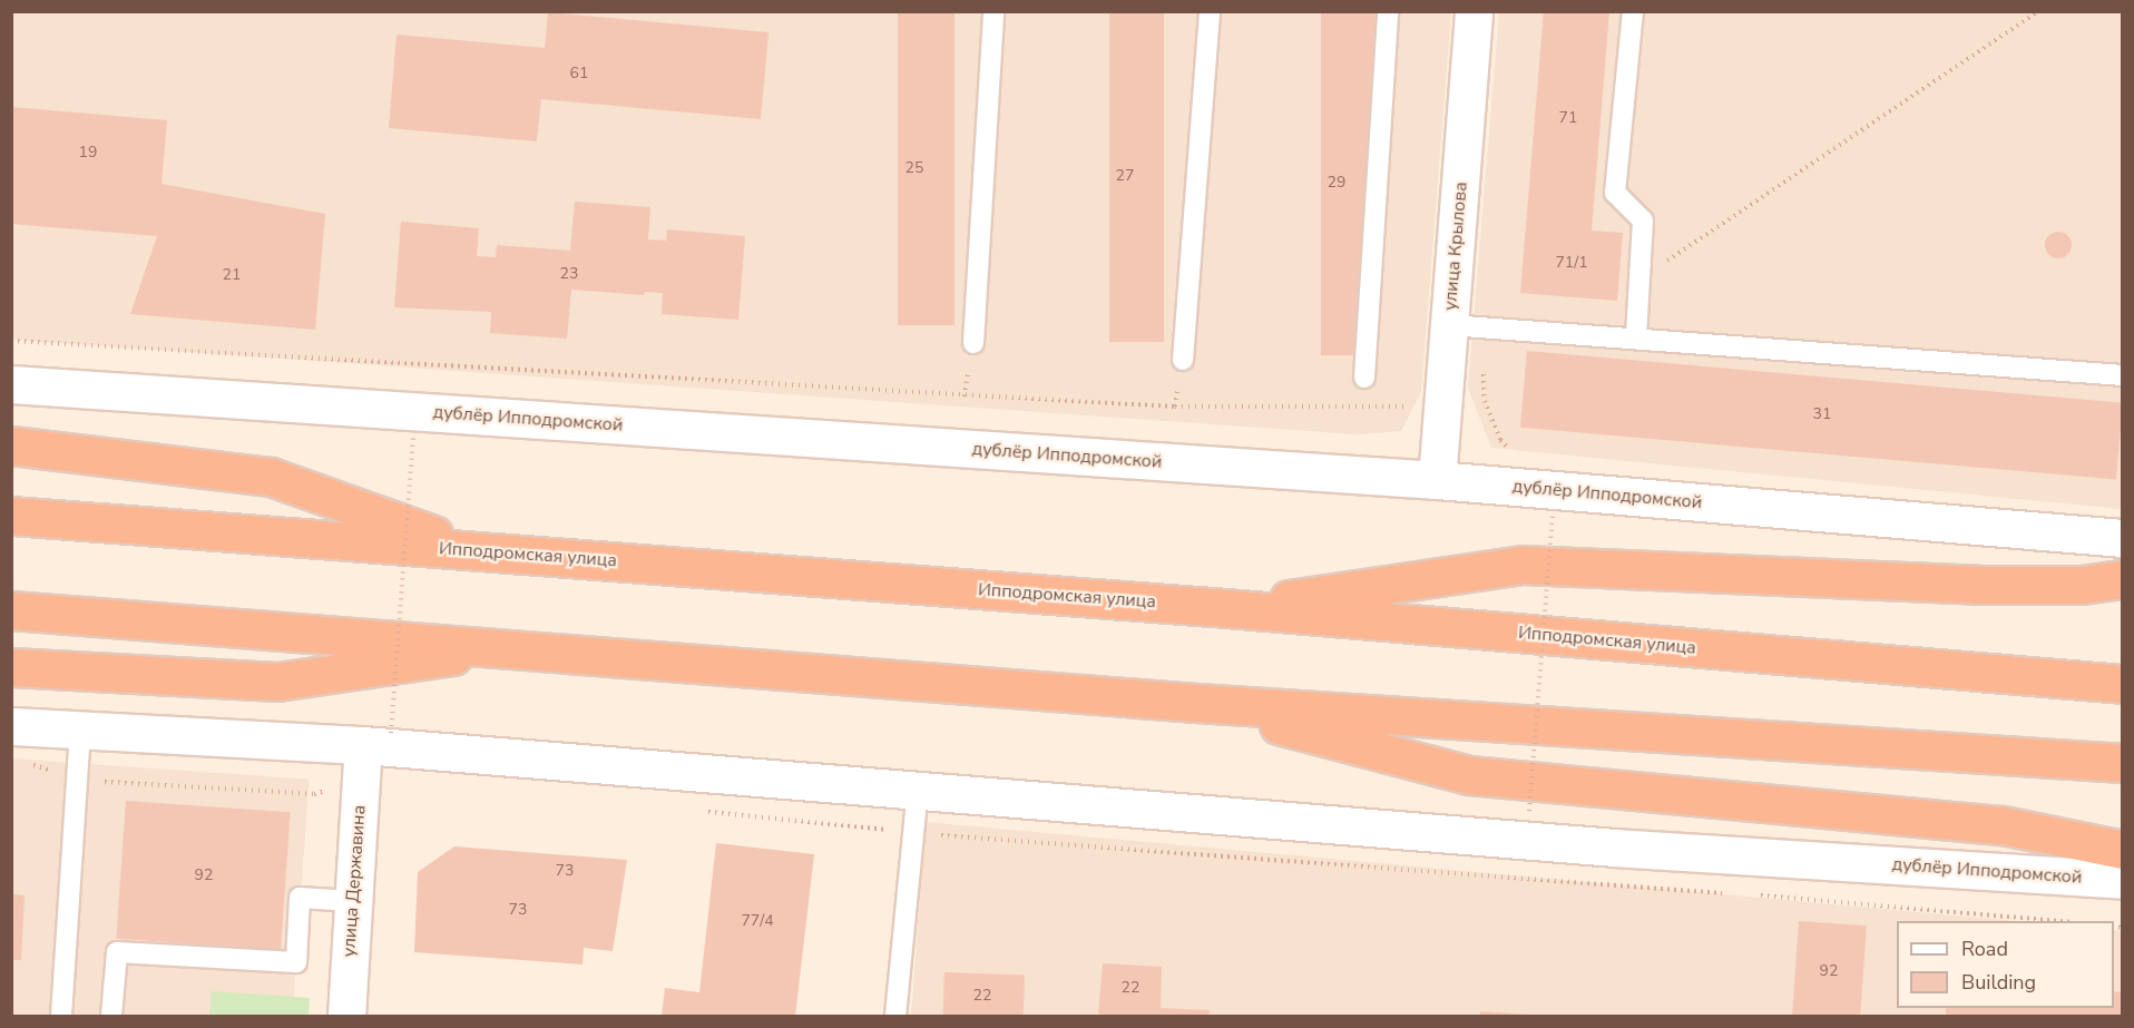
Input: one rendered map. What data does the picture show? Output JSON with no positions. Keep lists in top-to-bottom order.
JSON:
{
  "streets": {
    "highway": ["Ипподромская улица"],
    "street": ["улица Крылова", "дублёр Ипподромской", "улица Державина"]
  },
  "crossings": [
    ["улица Крылова", "дублёр Ипподромской"],
    ["дублёр Ипподромской", "улица Державина"]
  ],
  "house_numbers": [
    "61",
    "71",
    "19",
    "25",
    "27",
    "29",
    "71/1",
    "23",
    "21",
    "31",
    "73",
    "92",
    "73",
    "77/4",
    "92",
    "22",
    "22"
  ],
  "legend": ["Road", "Building"]
}
